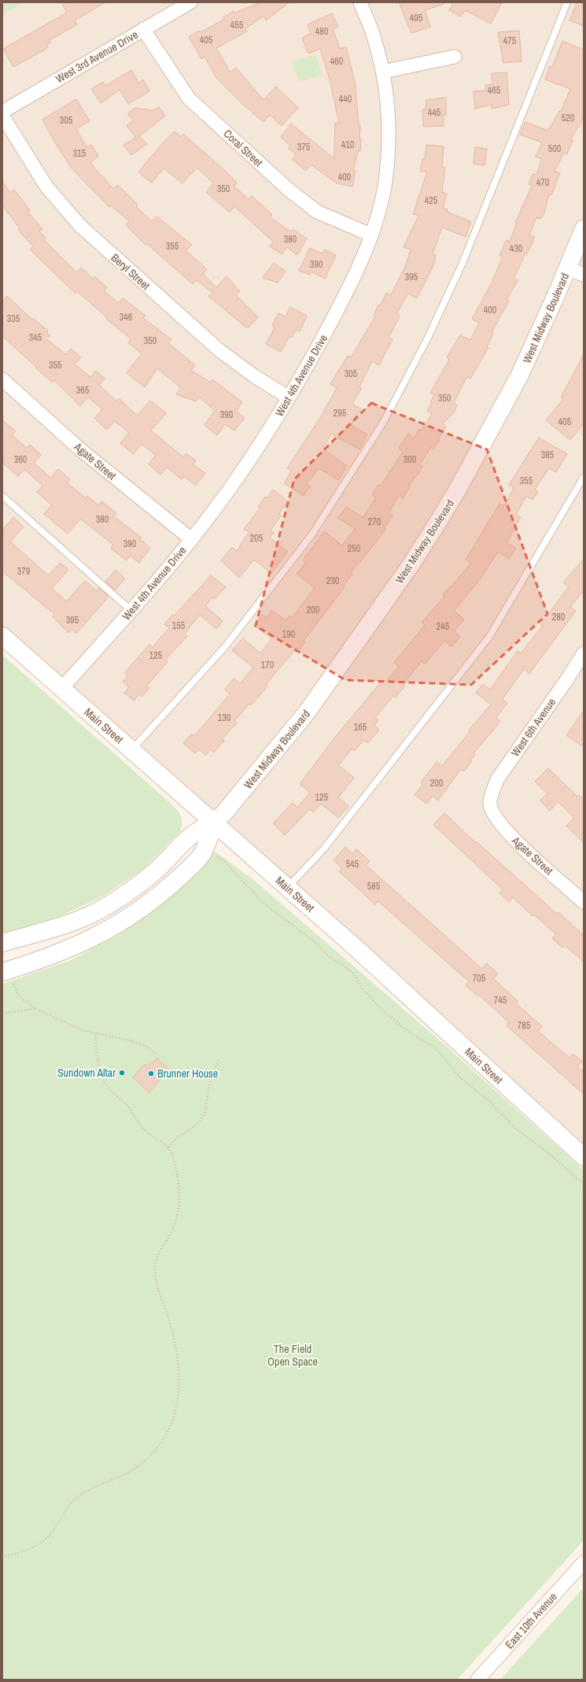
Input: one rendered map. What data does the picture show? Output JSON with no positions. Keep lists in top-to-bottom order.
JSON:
{
  "streets": {
    "main road": ["West Midway Boulevard", "Main Street"],
    "street": [
      "West 3rd Avenue Drive",
      "Coral Street",
      "Beryl Street",
      "West 4th Avenue Drive",
      "Agate Street",
      "West 6th Avenue",
      "East 10th Avenue"
    ]
  },
  "crossings": [
    ["West 3rd Avenue Drive", "Coral Street"],
    ["Coral Street", "West 4th Avenue Drive"],
    ["Beryl Street", "West 4th Avenue Drive"],
    ["West Midway Boulevard", "Main Street"],
    ["West 4th Avenue Drive", "Agate Street"],
    ["West 4th Avenue Drive", "Main Street"],
    ["Agate Street", "West 6th Avenue"]
  ],
  "parks": ["The Field Open Space"],
  "places": ["Sundown Altar", "Brunner House"],
  "house_numbers": [
    "495",
    "455",
    "480",
    "405",
    "475",
    "460",
    "465",
    "440",
    "445",
    "520",
    "305",
    "410",
    "375",
    "500",
    "315",
    "400",
    "470",
    "350",
    "425",
    "380",
    "355",
    "430",
    "390",
    "395",
    "400",
    "346",
    "335",
    "345",
    "350",
    "355",
    "305",
    "365",
    "350",
    "295",
    "390",
    "405",
    "385",
    "360",
    "300",
    "355",
    "380",
    "270",
    "205",
    "390",
    "250",
    "379",
    "230",
    "200",
    "280",
    "395",
    "155",
    "245",
    "190",
    "125",
    "170",
    "130",
    "165",
    "200",
    "125",
    "545",
    "585",
    "705",
    "745",
    "785"
  ]
}
